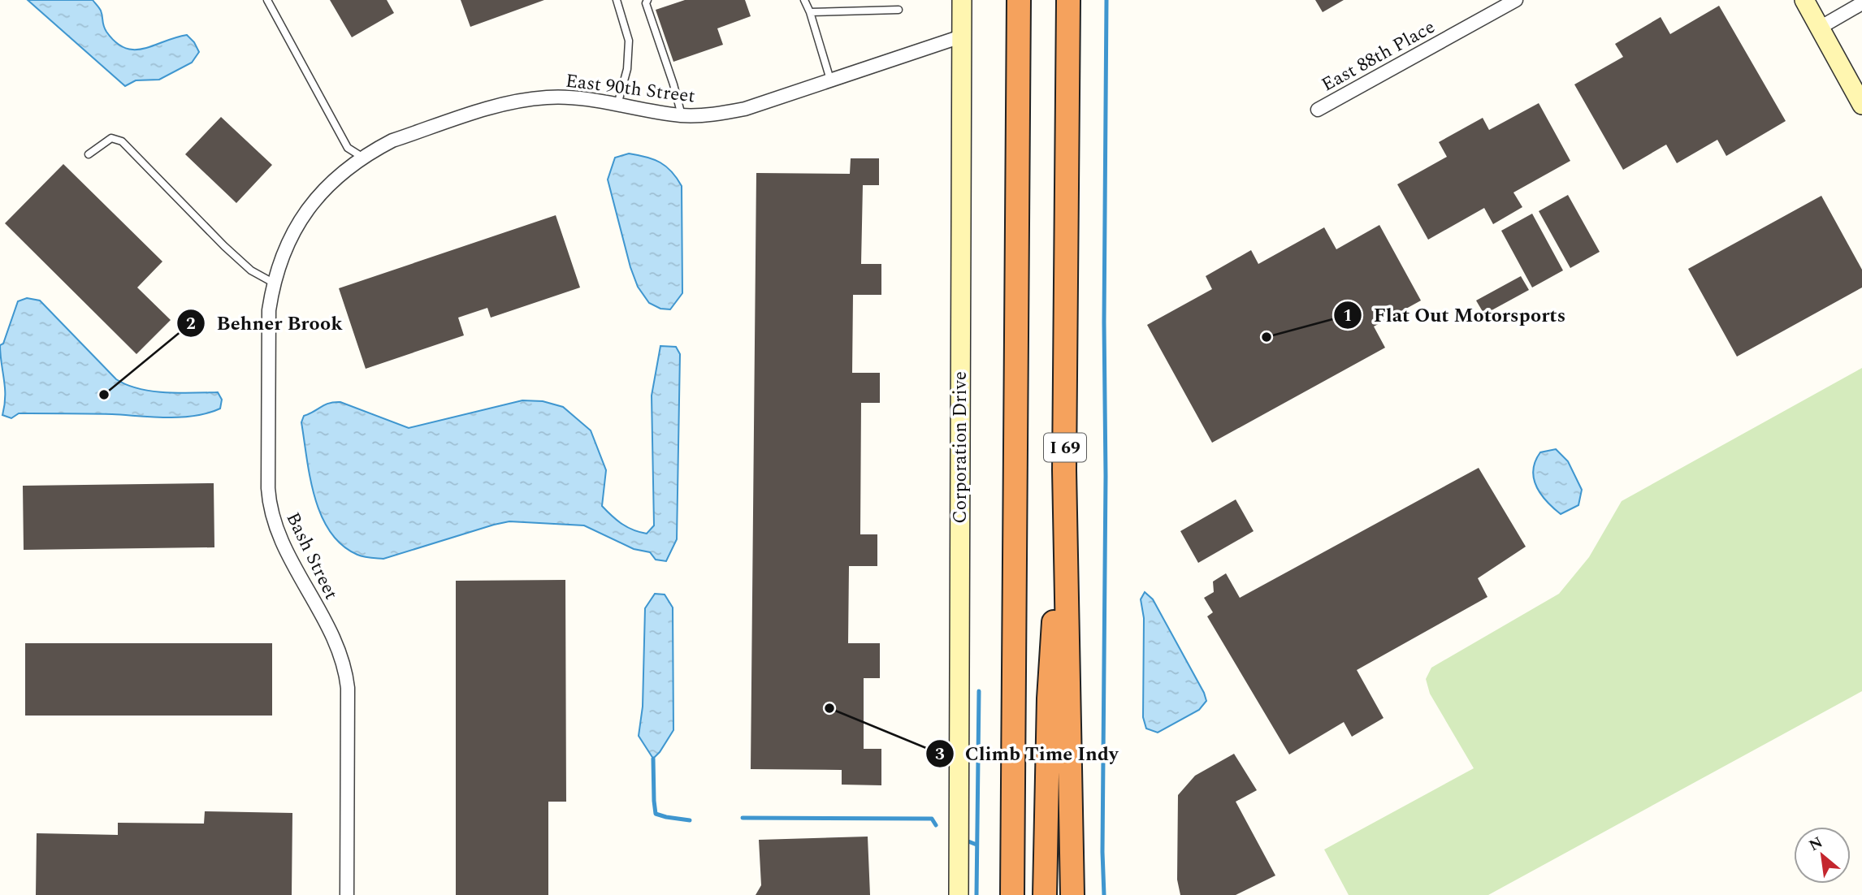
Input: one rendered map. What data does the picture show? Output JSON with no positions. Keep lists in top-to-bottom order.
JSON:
{
  "streets": {
    "highway": ["I 69"],
    "street": [
      "East 88th Place",
      "East 90th Street",
      "Corporation Drive",
      "Bash Street"
    ]
  },
  "crossings": [
    ["East 90th Street", "Corporation Drive"],
    ["East 90th Street", "Bash Street"]
  ],
  "places": ["Flat Out Motorsports", "Behner Brook", "Climb Time Indy"],
  "north": "top left"
}
